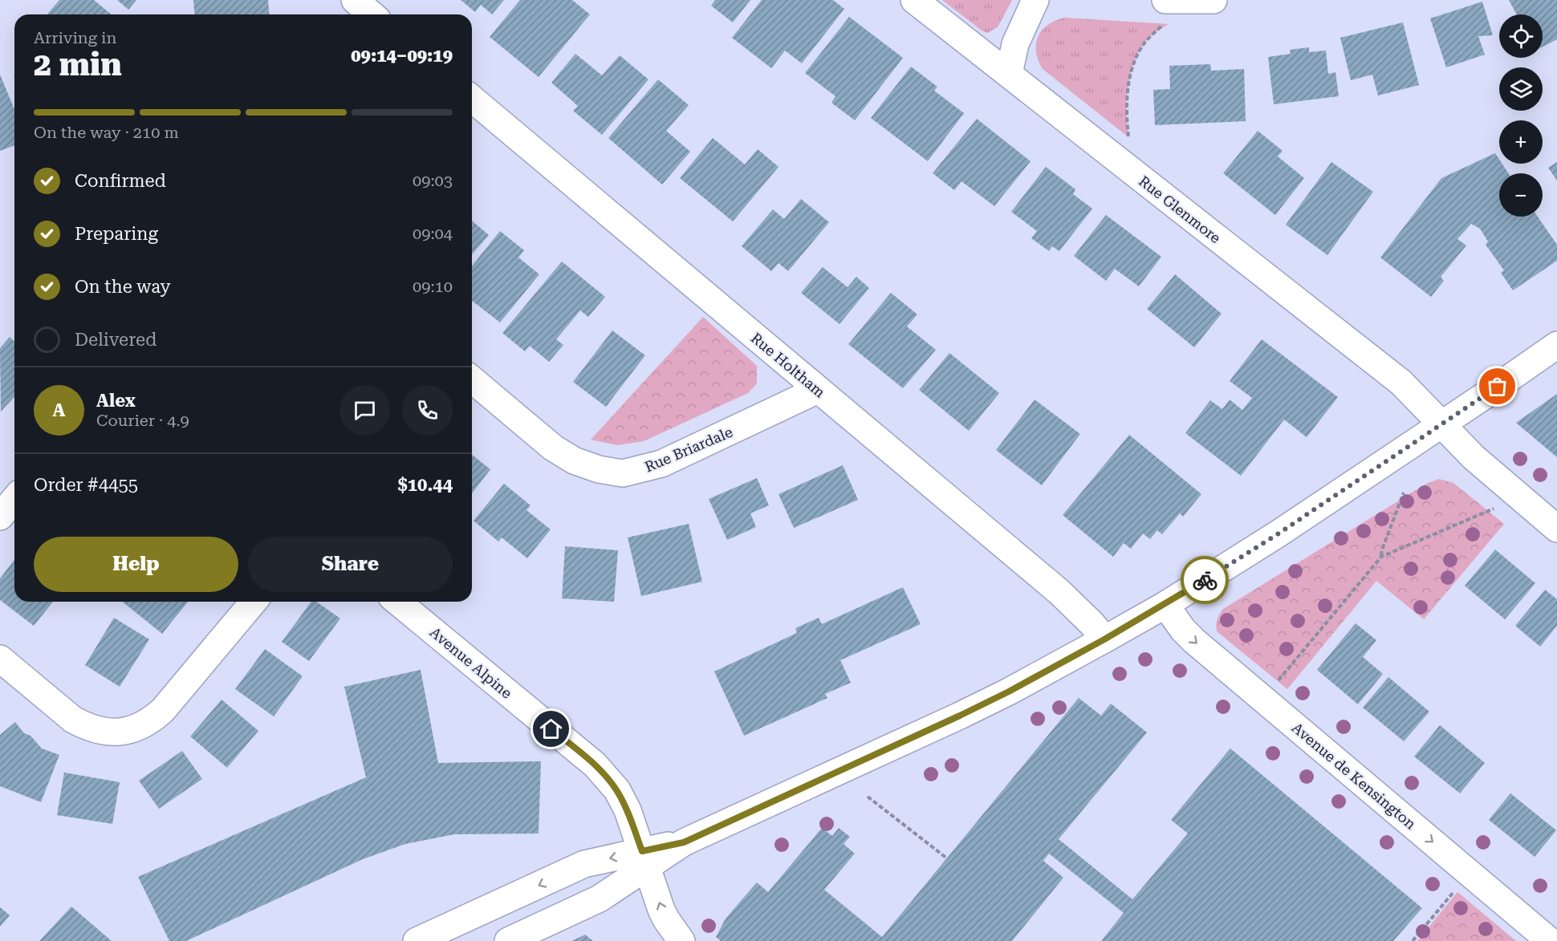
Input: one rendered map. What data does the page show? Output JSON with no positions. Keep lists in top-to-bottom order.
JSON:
{
  "streets": {
    "street": [
      "Rue Glenmore",
      "Rue Holtham",
      "Rue Briardale",
      "Avenue Alpine",
      "Avenue de Kensington"
    ]
  },
  "crossings": [
    ["Rue Holtham", "Rue Briardale"]
  ],
  "one_way": ["Avenue de Kensington"],
  "page": {
    "map_buttons": ["+", "−"],
    "heading": ["2 min", "Arriving in", "09:14–09:19"],
    "panel": [
      "Alex",
      "Courier · 4.9",
      "Order #4455",
      "$10.44"
    ],
    "bar": "On the way · 210 m",
    "list": [
      ["Confirmed", "09:03"],
      ["Preparing", "09:04"],
      ["On the way", "09:10"],
      "Delivered"
    ],
    "round": "A",
    "buttons": ["Help", "Share"]
  }
}
